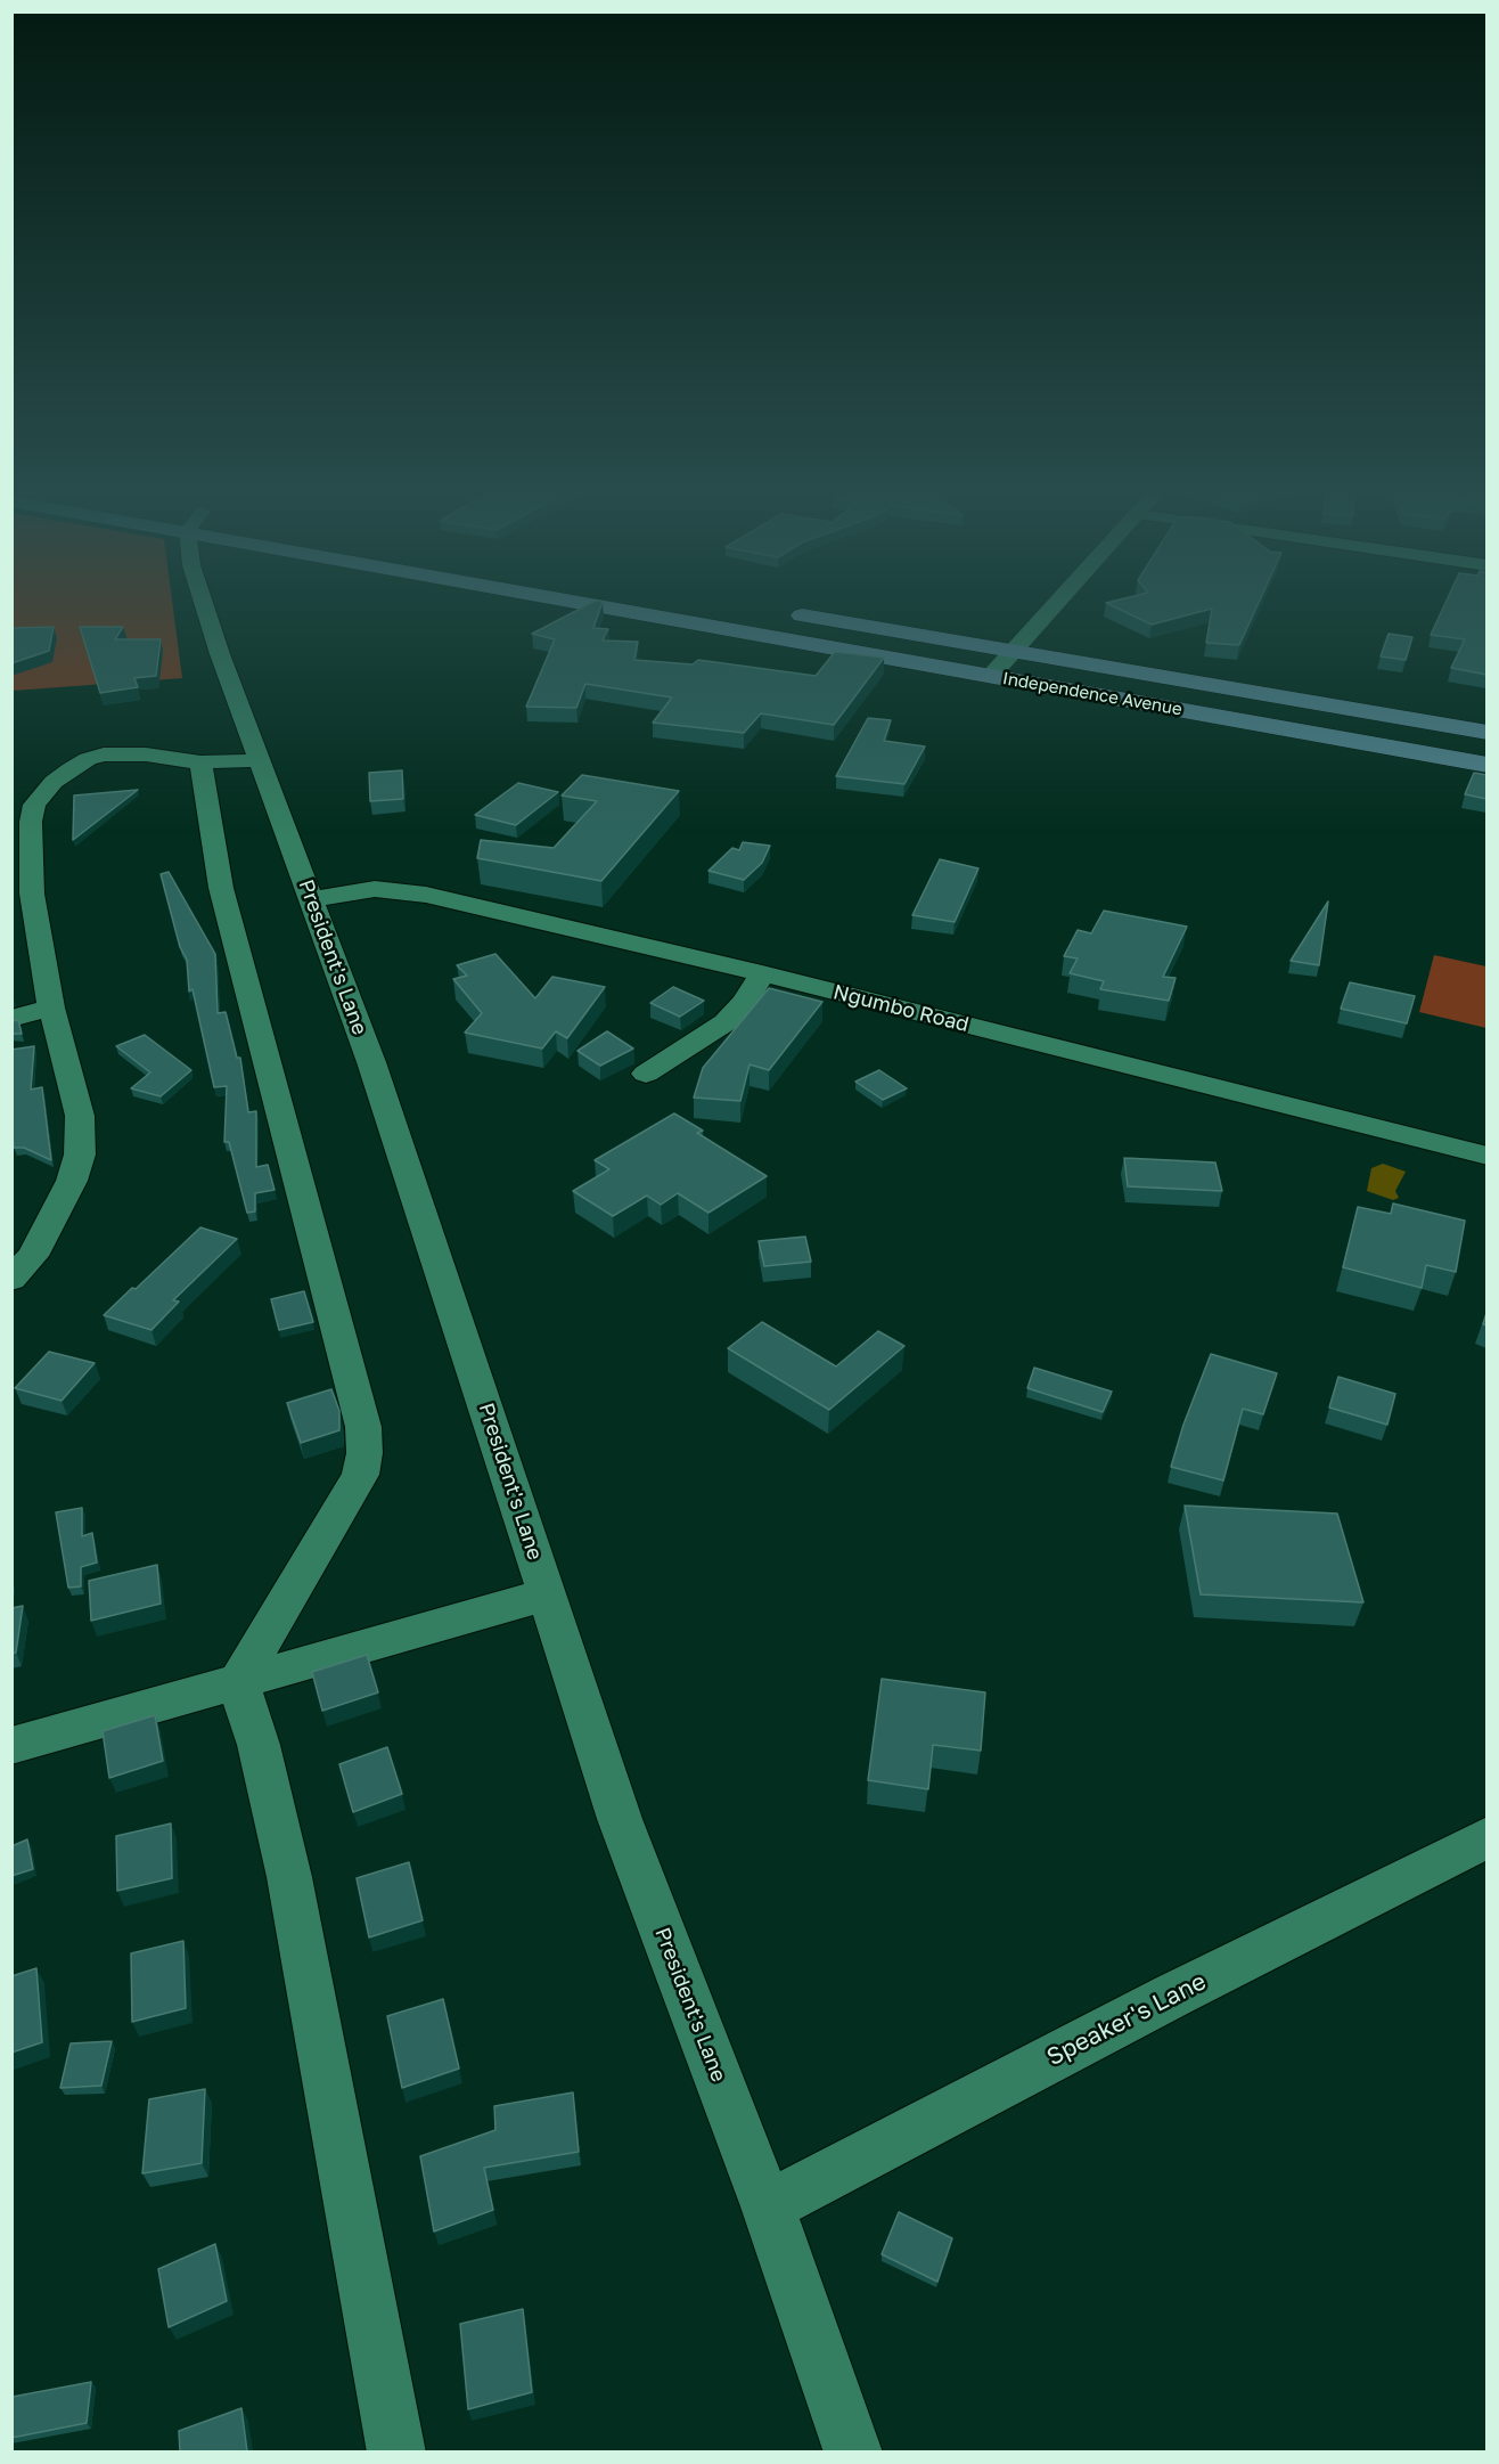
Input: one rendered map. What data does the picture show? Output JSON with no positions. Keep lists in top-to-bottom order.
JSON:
{
  "streets": {
    "main road": ["Independence Avenue"],
    "street": ["President's Lane", "Ngumbo Road", "Speaker's Lane"]
  },
  "crossings": [
    ["President's Lane", "Ngumbo Road"],
    ["President's Lane", "Speaker's Lane"]
  ]
}
